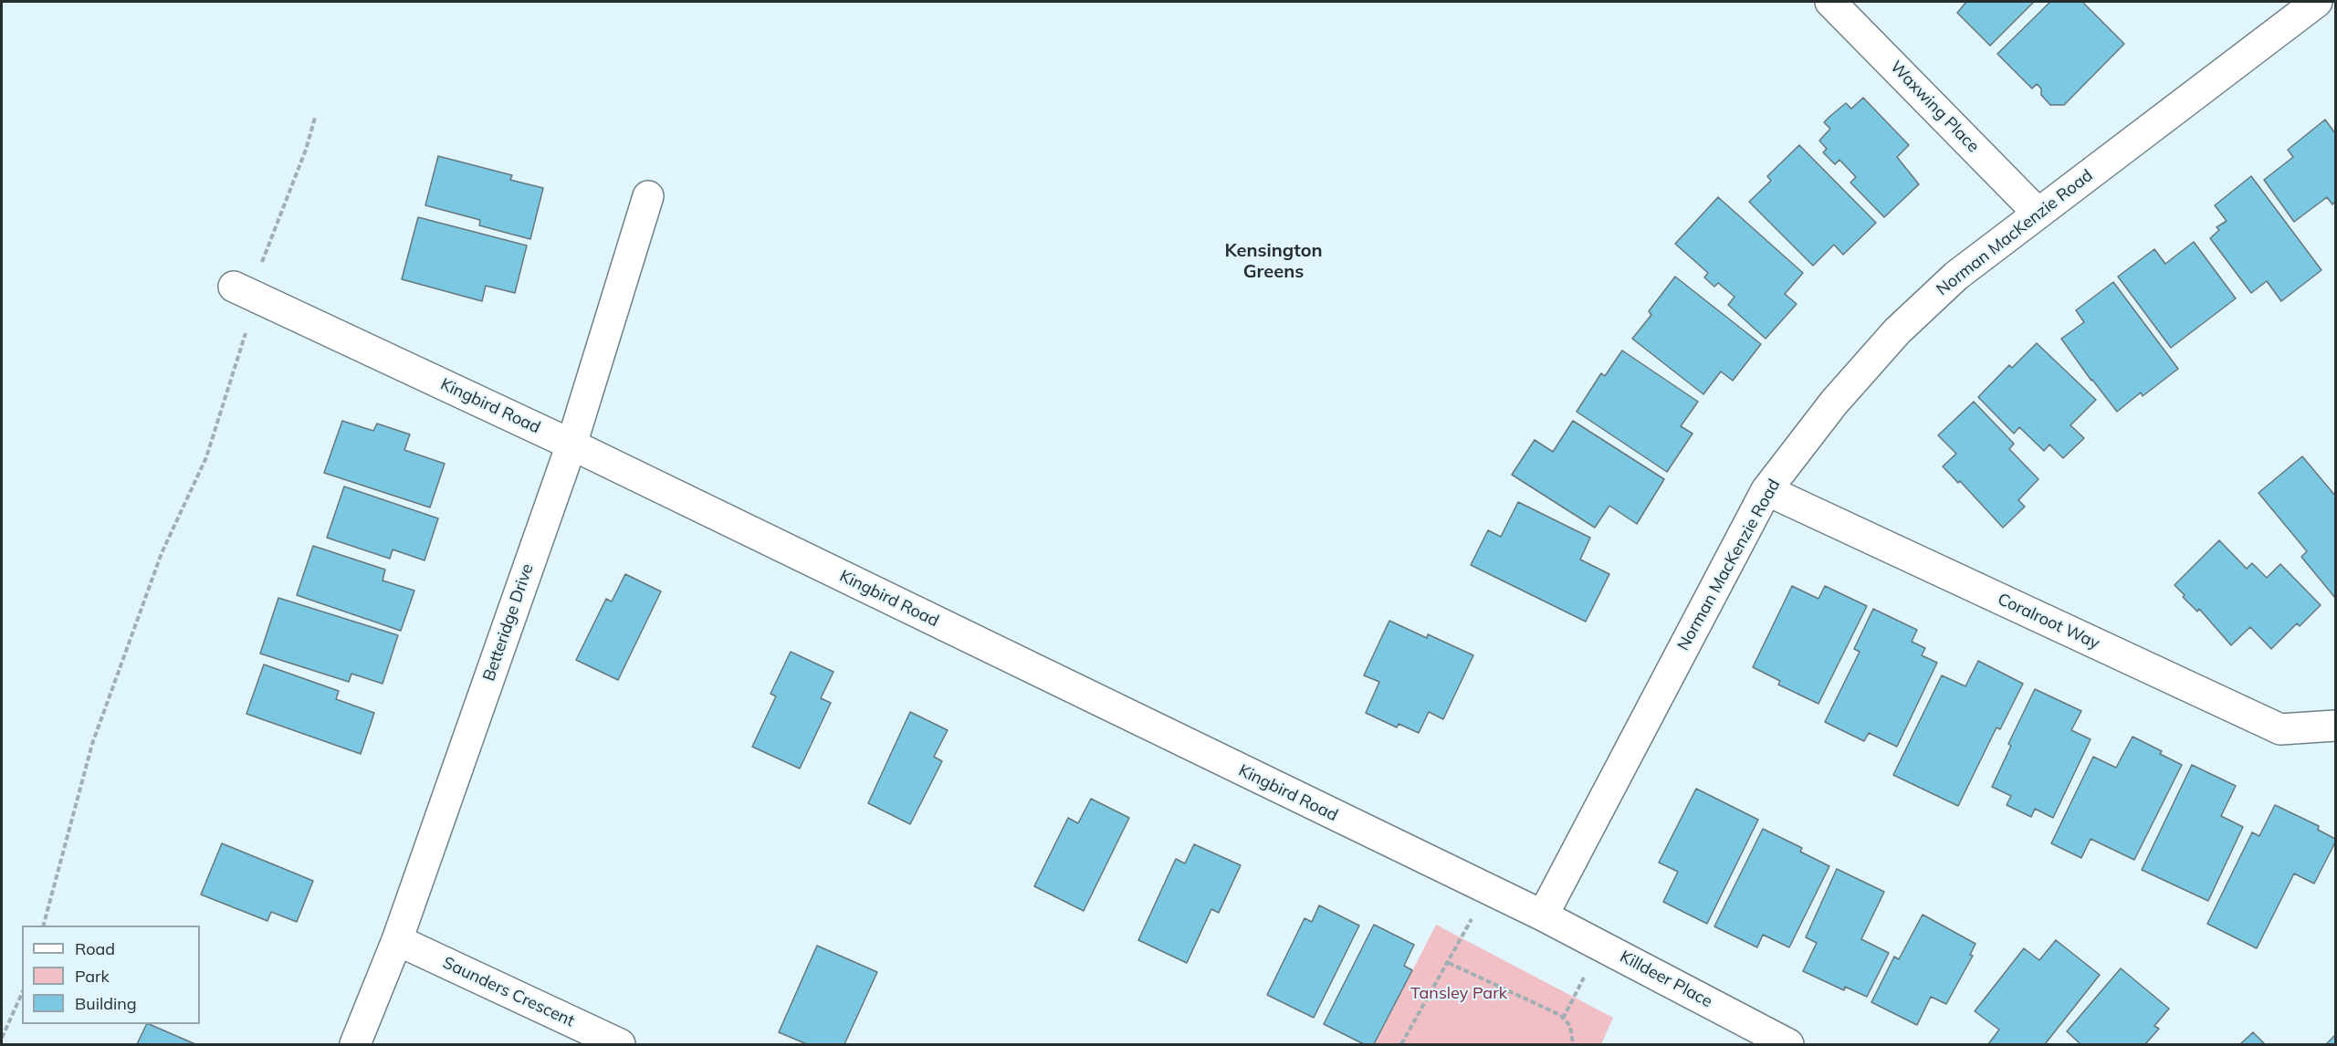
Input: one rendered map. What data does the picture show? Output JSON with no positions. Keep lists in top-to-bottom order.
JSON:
{
  "streets": {
    "street": [
      "Waxwing Place",
      "Norman MacKenzie Road",
      "Kingbird Road",
      "Coralroot Way",
      "Betteridge Drive",
      "Killdeer Place",
      "Saunders Crescent"
    ]
  },
  "crossings": [
    ["Waxwing Place", "Norman MacKenzie Road"],
    ["Norman MacKenzie Road", "Kingbird Road"],
    ["Norman MacKenzie Road", "Coralroot Way"],
    ["Norman MacKenzie Road", "Killdeer Place"],
    ["Kingbird Road", "Betteridge Drive"],
    ["Kingbird Road", "Killdeer Place"],
    ["Betteridge Drive", "Saunders Crescent"]
  ],
  "districts": ["Kensington Greens"],
  "parks": ["Tansley Park"],
  "legend": ["Road", "Park", "Building"]
}
